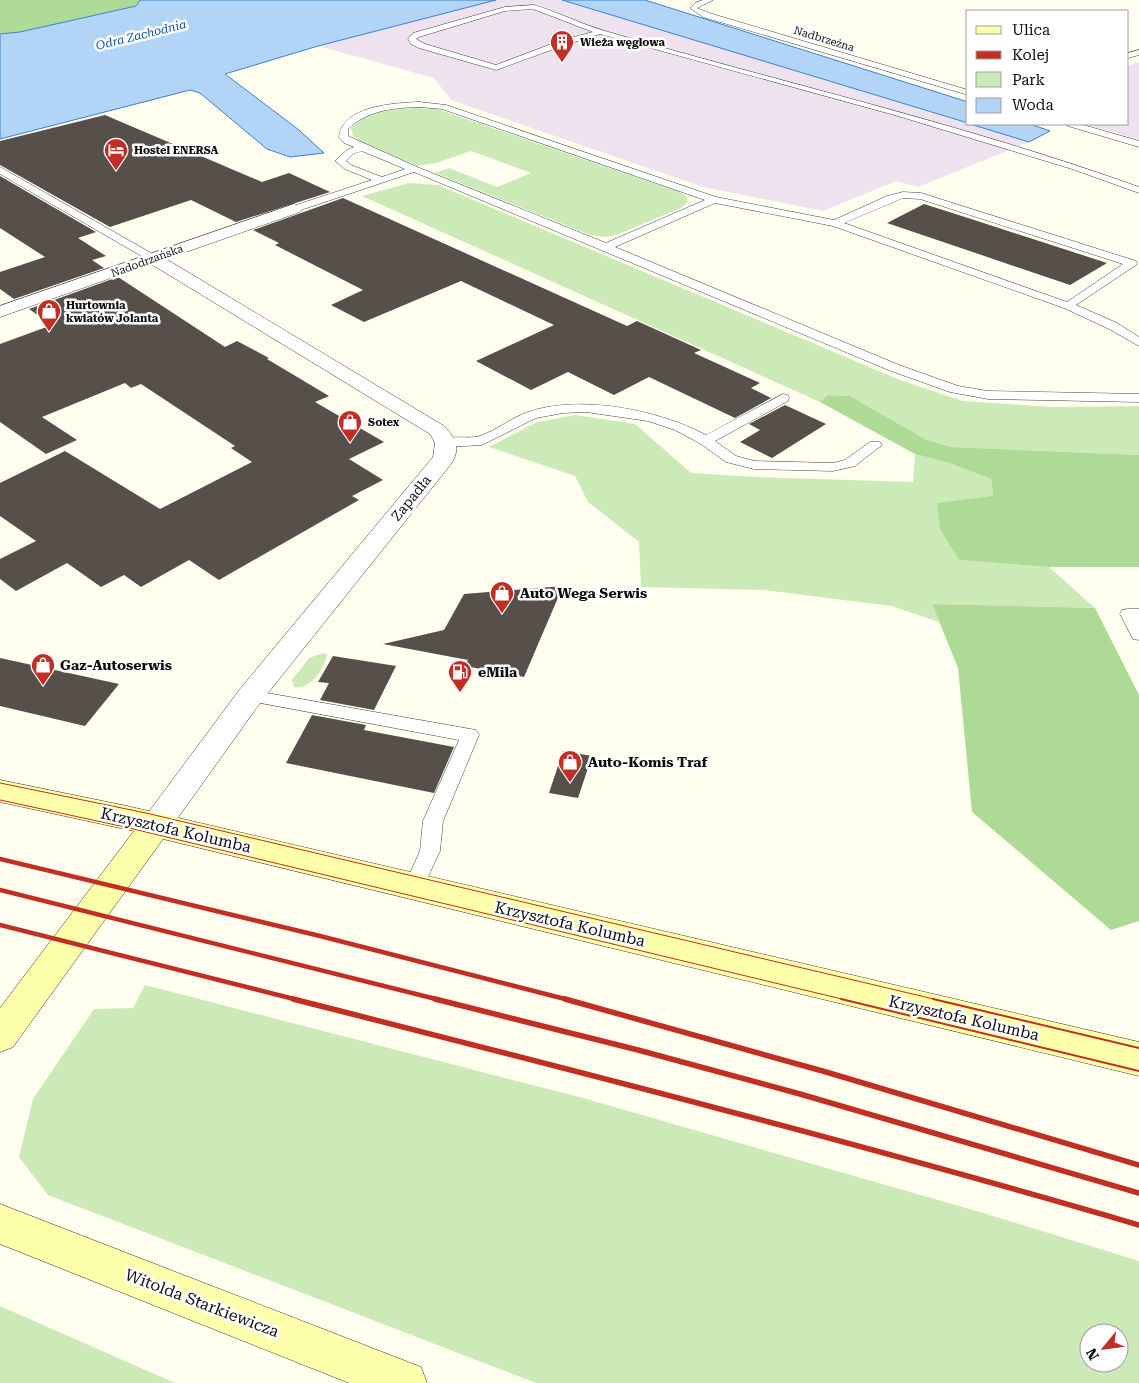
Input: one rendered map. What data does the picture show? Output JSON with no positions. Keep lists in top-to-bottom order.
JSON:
{
  "streets": {
    "street": [
      "Nadodrzańska",
      "Zapadła",
      "Krzysztofa Kolumba",
      "Witolda Starkiewicza"
    ],
    "lane": ["Nadbrzeżna"]
  },
  "crossings": [
    ["Zapadła", "Krzysztofa Kolumba"]
  ],
  "water": ["Odra Zachodnia"],
  "places": {
    "building": ["Wieża węglowa"],
    "hotel": ["Hostel ENERSA"],
    "shop": [
      "Hurtownia kwiatów Jolanta",
      "Sotex",
      "Auto Wega Serwis",
      "Gaz-Autoserwis",
      "Auto-Komis Traf"
    ],
    "fuel station": ["eMila"]
  },
  "legend": [
    "Ulica",
    "Kolej",
    "Park",
    "Woda"
  ],
  "north": "bottom left"
}
